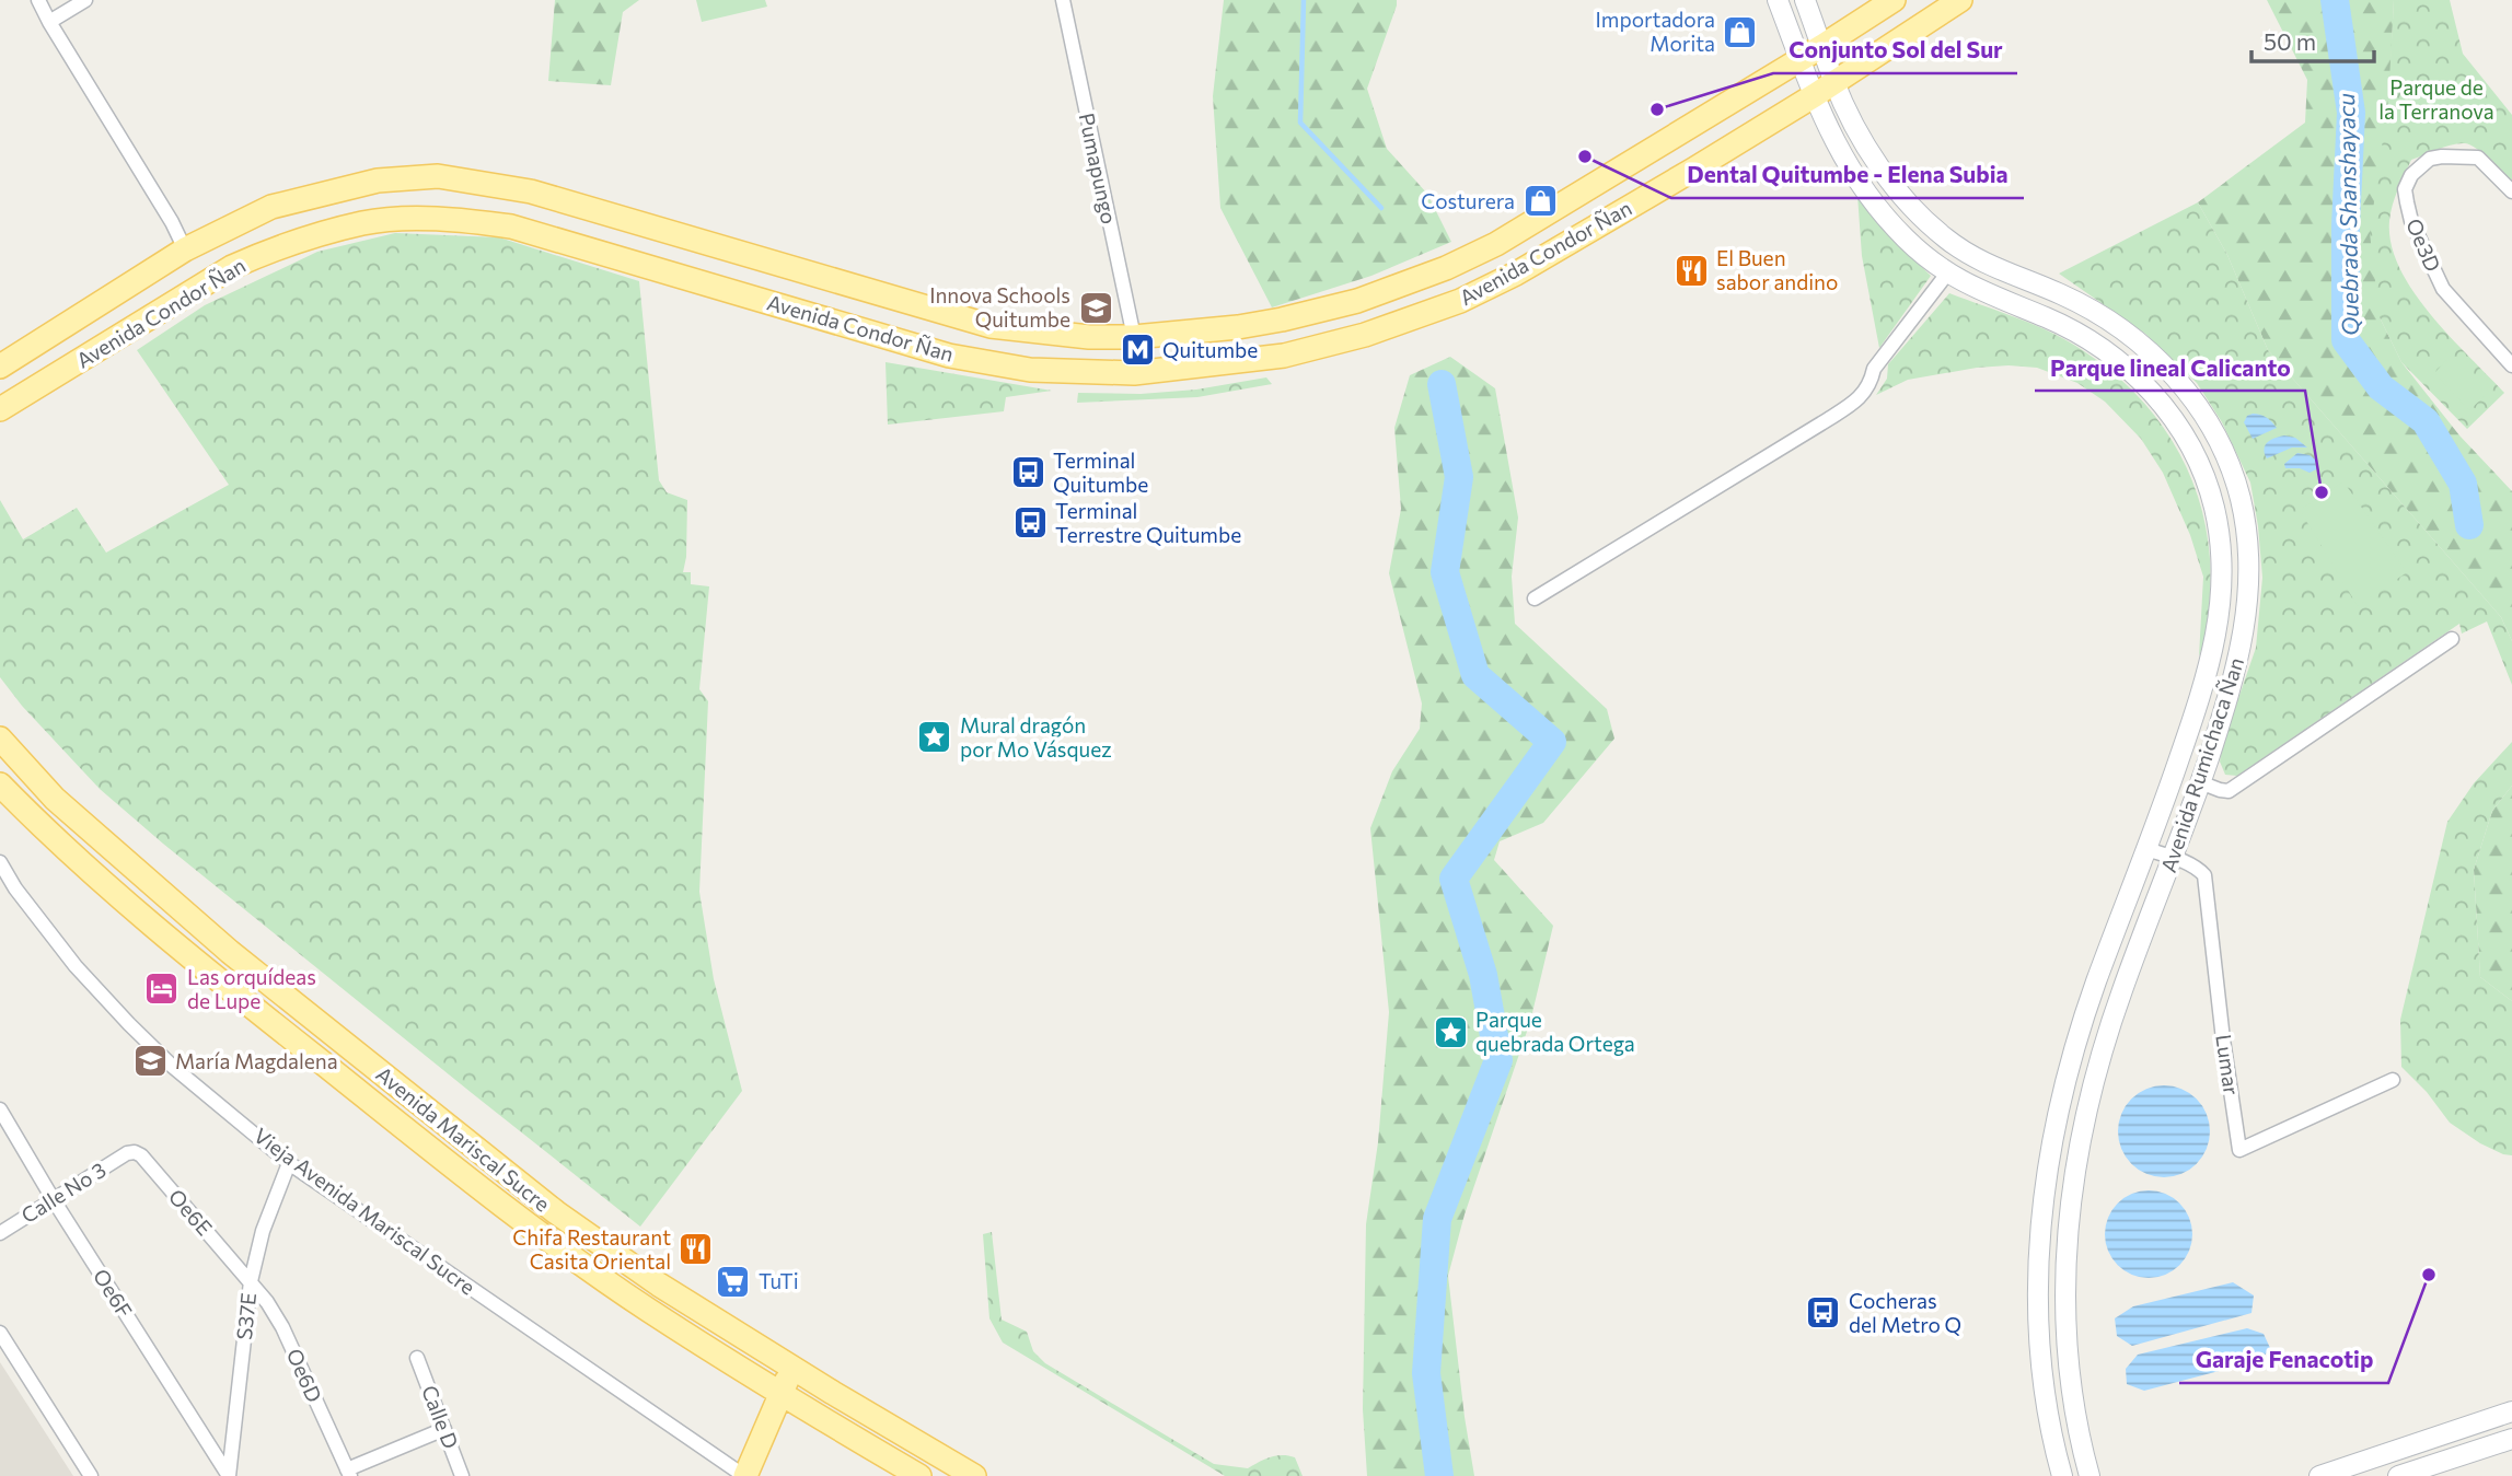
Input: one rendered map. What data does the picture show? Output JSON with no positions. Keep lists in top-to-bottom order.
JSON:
{
  "streets": {
    "main road": ["Avenida Condor Ñan", "Avenida Rumichaca Ñan", "Avenida Mariscal Sucre"],
    "street": [
      "Pumapungo",
      "Oe3D",
      "Lumar",
      "Calle No 3",
      "Vieja Avenida Mariscal Sucre",
      "Oe6E",
      "Oe6F",
      "S37E",
      "Oe6D",
      "Calle D"
    ]
  },
  "crossings": [
    ["Pumapungo", "Avenida Condor Ñan"],
    ["Avenida Condor Ñan", "Avenida Rumichaca Ñan"],
    ["Avenida Rumichaca Ñan", "Lumar"],
    ["Calle No 3", "Oe6E"],
    ["Calle No 3", "Oe6F"],
    ["Vieja Avenida Mariscal Sucre", "S37E"],
    ["Oe6E", "S37E"],
    ["Oe6E", "Oe6D"],
    ["Oe6F", "S37E"],
    ["S37E", "Oe6D"]
  ],
  "water": ["Quebrada Shanshayacu"],
  "parks": ["Parque de la Terranova"],
  "places": {
    "shop": ["Importadora Morita", "Costurera"],
    "other": [
      "Conjunto Sol del Sur",
      "Dental Quitumbe - Elena Subia",
      "Parque lineal Calicanto",
      "Garaje Fenacotip"
    ],
    "restaurant": ["El Buen sabor andino", "Chifa Restaurant Casita Oriental"],
    "school or university": ["Innova Schools Quitumbe", "María Magdalena"],
    "metro station": ["Quitumbe"],
    "bus stop": ["Terminal Quitumbe", "Terminal Terrestre Quitumbe", "Cocheras del Metro Q"],
    "place": ["Mural dragón por Mo Vásquez", "Parque quebrada Ortega"],
    "hotel": ["Las orquídeas de Lupe"],
    "supermarket": ["TuTi"]
  },
  "scale_bar": "50 m"
}
